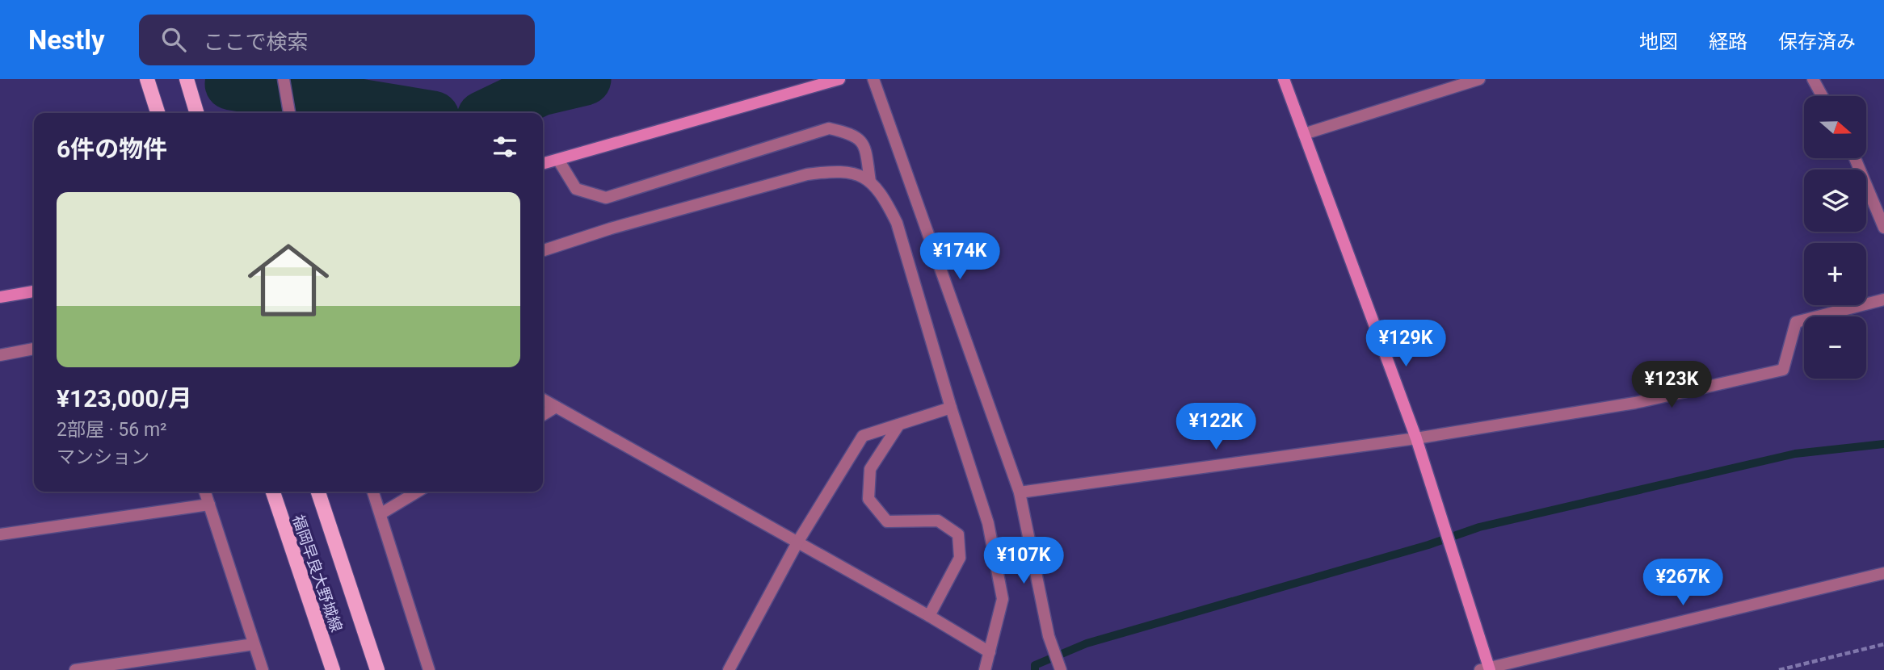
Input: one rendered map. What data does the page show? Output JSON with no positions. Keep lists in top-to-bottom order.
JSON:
{
  "streets": {
    "main road": ["福岡早良大野城線"]
  },
  "north": "right",
  "page": {
    "header": "Nestly",
    "search": "ここで検索",
    "nav": ["地図", "経路", "保存済み"],
    "map_buttons": ["+", "−"],
    "heading": "6件の物件",
    "list": [
      {
        "name": "¥123,000/月",
        "note": "2部屋 · 56 m² · マンション"
      }
    ],
    "price": [
      "¥174K",
      "¥129K",
      "¥123K",
      "¥122K",
      "¥107K",
      "¥267K"
    ]
  }
}
